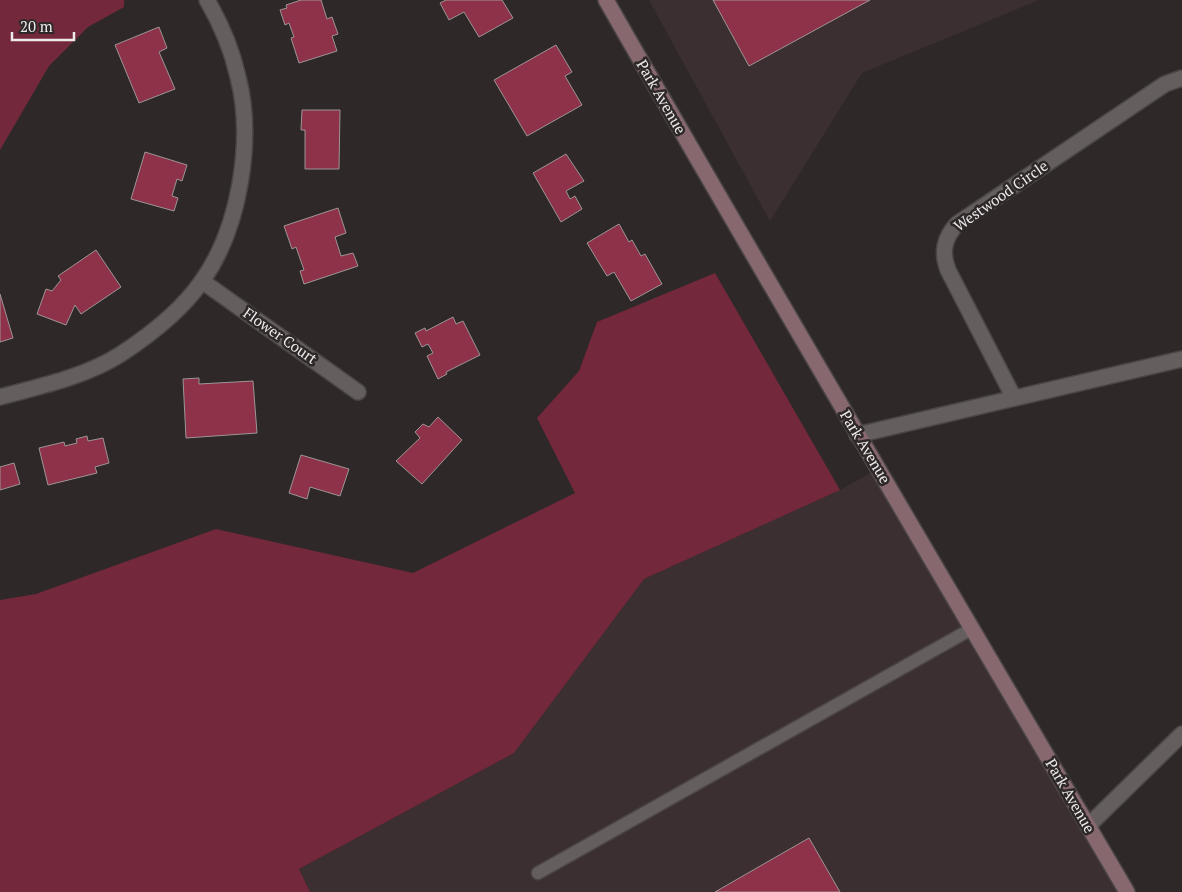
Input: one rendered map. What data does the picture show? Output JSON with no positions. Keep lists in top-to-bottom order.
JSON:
{
  "streets": {
    "street": ["Park Avenue", "Westwood Circle", "Flower Court"]
  },
  "scale_bar": "20 m"
}
